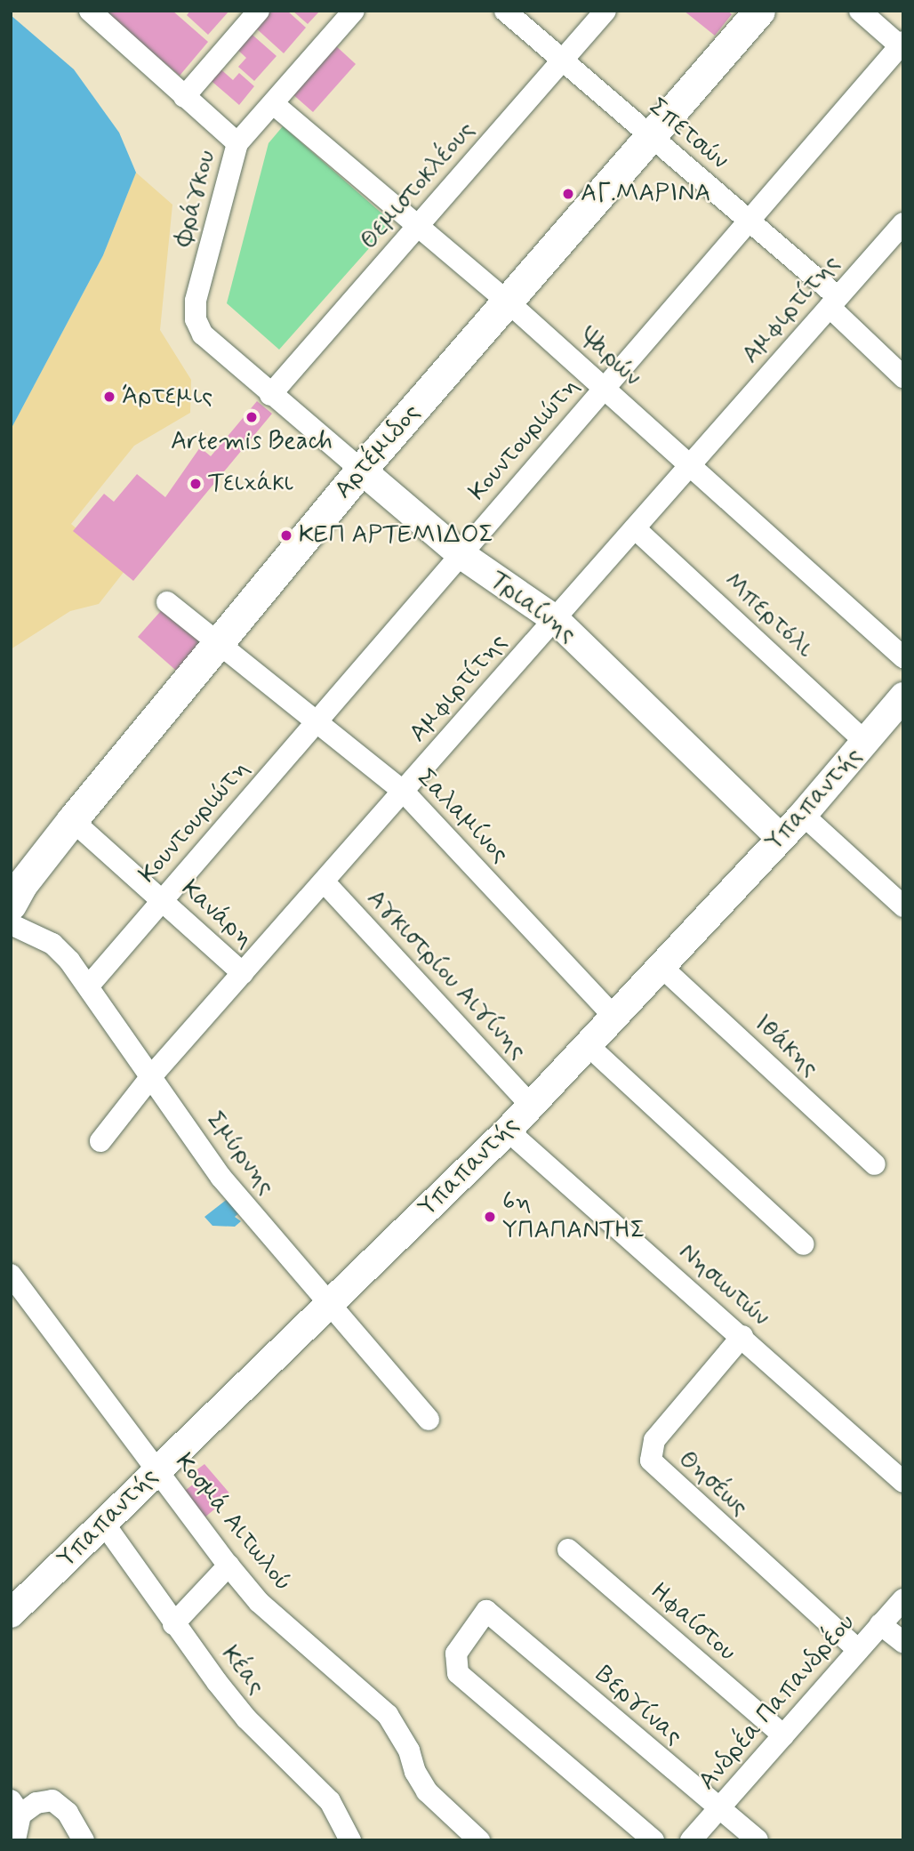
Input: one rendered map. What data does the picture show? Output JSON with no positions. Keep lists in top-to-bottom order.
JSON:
{
  "streets": {
    "main road": ["Αρτέμιδος"],
    "street": [
      "Σπετσών",
      "Θεμιστοκλέους",
      "Φράγκου",
      "Αμφιρτίτης",
      "Ψαρών",
      "Κουντουριώτη",
      "Τριαίνης",
      "Μπερτόλι",
      "Υπαπαντής",
      "Σαλαμίνος",
      "Κανάρη",
      "Αγκιστρίου Αιγίνης",
      "Ιθάκης",
      "Σμύρνης",
      "Νησιωτών",
      "Θησέως",
      "Κοσμά Αιτωλού",
      "Ηφαίστου",
      "Κέας",
      "Ανδρέα Παπανδρέου",
      "Βεργίνας"
    ]
  },
  "crossings": [
    ["Σπετσών", "Θεμιστοκλέους"],
    ["Σπετσών", "Αμφιρτίτης"],
    ["Σπετσών", "Κουντουριώτη"],
    ["Σπετσών", "Αρτέμιδος"],
    ["Θεμιστοκλέους", "Φράγκου"],
    ["Θεμιστοκλέους", "Ψαρών"],
    ["Θεμιστοκλέους", "Τριαίνης"],
    ["Φράγκου", "Τριαίνης"],
    ["Αμφιρτίτης", "Ψαρών"],
    ["Αμφιρτίτης", "Τριαίνης"],
    ["Αμφιρτίτης", "Μπερτόλι"],
    ["Αμφιρτίτης", "Σαλαμίνος"],
    ["Αμφιρτίτης", "Κανάρη"],
    ["Αμφιρτίτης", "Αγκιστρίου Αιγίνης"],
    ["Αμφιρτίτης", "Σμύρνης"],
    ["Ψαρών", "Κουντουριώτη"],
    ["Ψαρών", "Αρτέμιδος"],
    ["Κουντουριώτη", "Τριαίνης"],
    ["Κουντουριώτη", "Σαλαμίνος"],
    ["Κουντουριώτη", "Κανάρη"],
    ["Κουντουριώτη", "Σμύρνης"],
    ["Αρτέμιδος", "Τριαίνης"],
    ["Αρτέμιδος", "Σαλαμίνος"],
    ["Αρτέμιδος", "Κανάρη"],
    ["Τριαίνης", "Υπαπαντής"],
    ["Μπερτόλι", "Υπαπαντής"],
    ["Υπαπαντής", "Σαλαμίνος"],
    ["Υπαπαντής", "Αγκιστρίου Αιγίνης"],
    ["Υπαπαντής", "Ιθάκης"],
    ["Υπαπαντής", "Σμύρνης"],
    ["Υπαπαντής", "Νησιωτών"],
    ["Υπαπαντής", "Κοσμά Αιτωλού"],
    ["Υπαπαντής", "Κέας"],
    ["Νησιωτών", "Θησέως"],
    ["Θησέως", "Ανδρέα Παπανδρέου"],
    ["Ηφαίστου", "Ανδρέα Παπανδρέου"],
    ["Ανδρέα Παπανδρέου", "Βεργίνας"]
  ],
  "places": [
    "ΑΓ.ΜΑΡΙΝΑ",
    "Άρτεμις",
    "Artemis Beach",
    "Τειχάκι",
    "ΚΕΠ ΑΡΤΕΜΙΔΟΣ",
    "6η ΥΠΑΠΑΝΤΗΣ"
  ]
}
